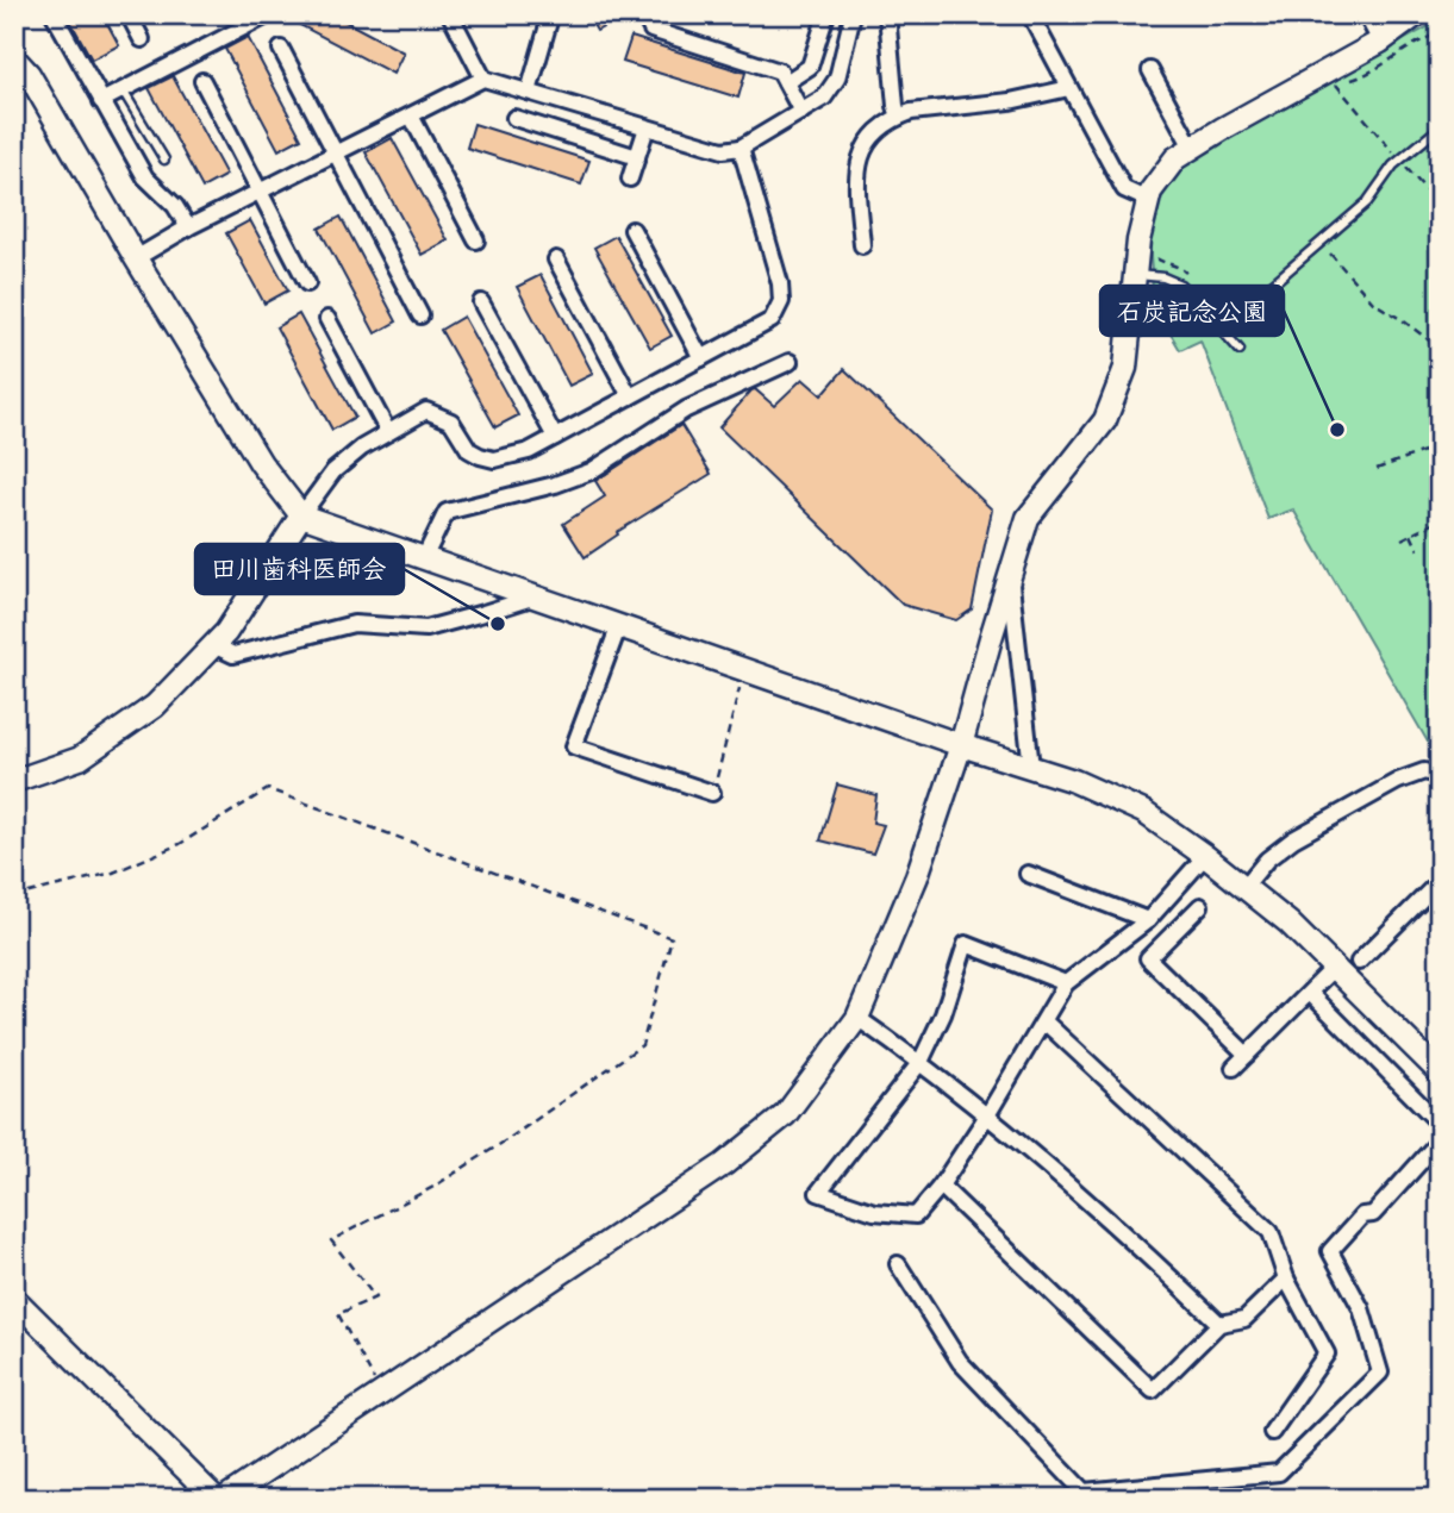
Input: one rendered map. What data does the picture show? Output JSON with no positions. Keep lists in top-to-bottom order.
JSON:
{
  "places": ["石炭記念公園", "田川歯科医師会"]
}
